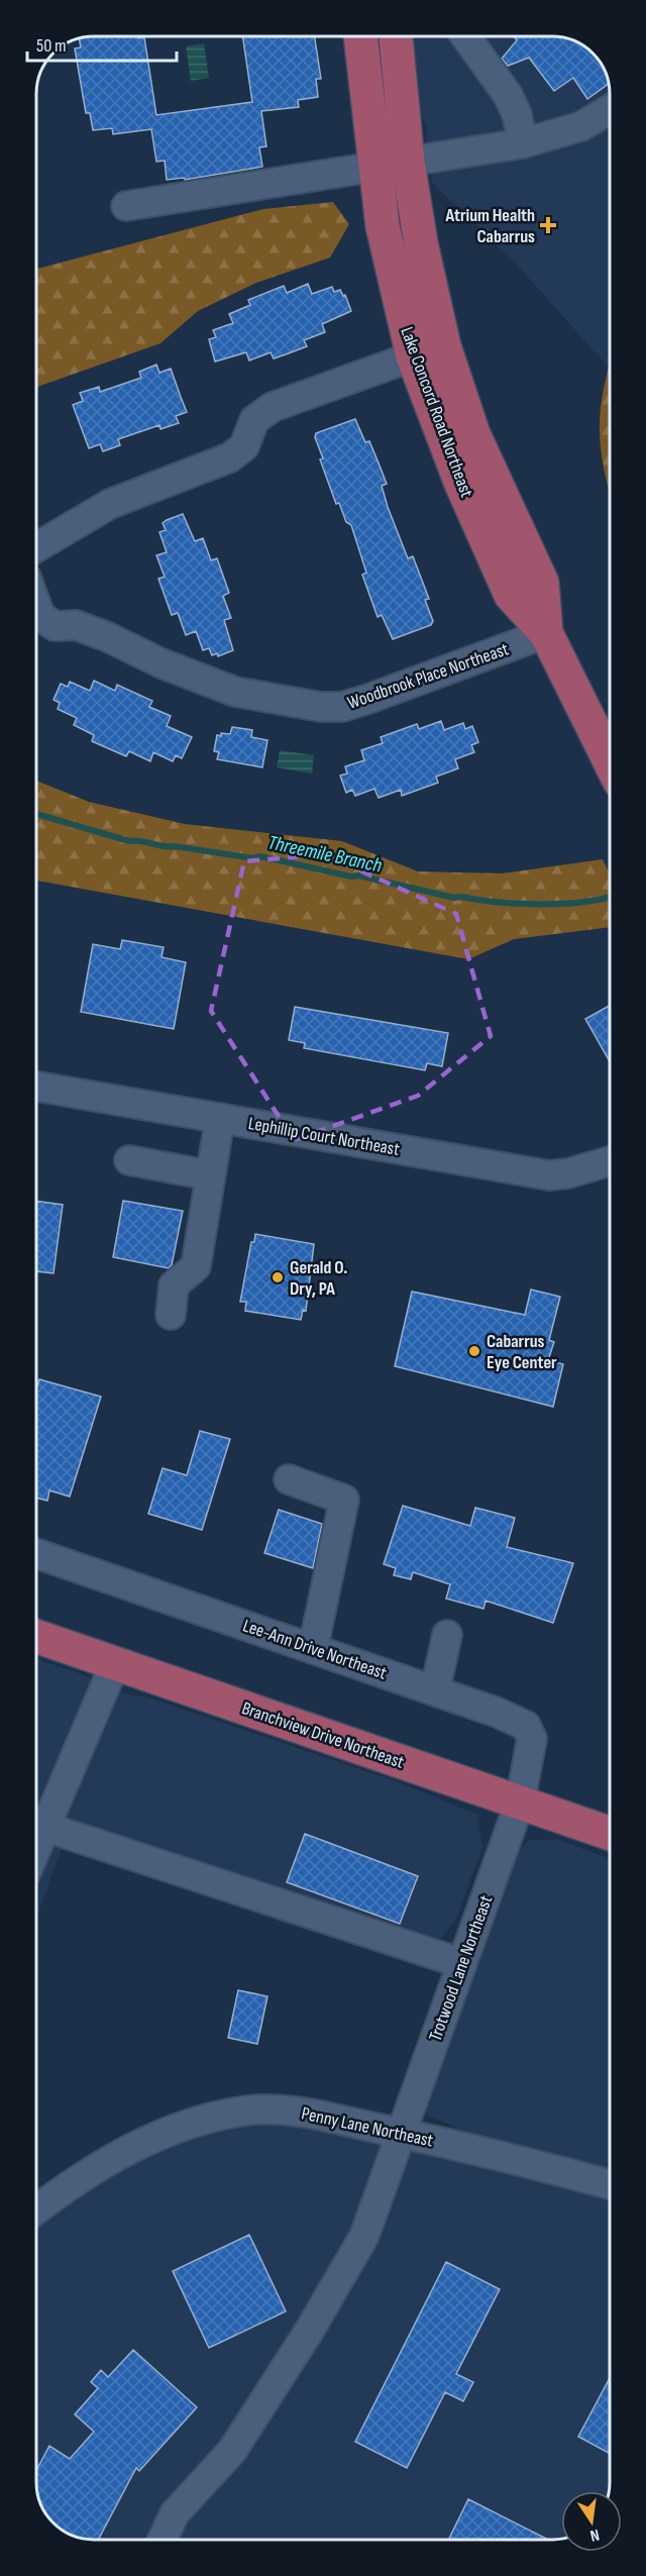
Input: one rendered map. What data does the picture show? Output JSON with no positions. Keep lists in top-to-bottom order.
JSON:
{
  "streets": {
    "main road": ["Lake Concord Road Northeast", "Branchview Drive Northeast"],
    "street": [
      "Woodbrook Place Northeast",
      "Lephillip Court Northeast",
      "Lee-Ann Drive Northeast",
      "Trotwood Lane Northeast",
      "Penny Lane Northeast"
    ]
  },
  "crossings": [
    ["Lake Concord Road Northeast", "Woodbrook Place Northeast"],
    ["Lee-Ann Drive Northeast", "Branchview Drive Northeast"],
    ["Lee-Ann Drive Northeast", "Trotwood Lane Northeast"],
    ["Branchview Drive Northeast", "Trotwood Lane Northeast"],
    ["Trotwood Lane Northeast", "Penny Lane Northeast"]
  ],
  "water": ["Threemile Branch"],
  "places": {
    "health": ["Atrium Health Cabarrus"],
    "other": ["Gerald O. Dry, PA", "Cabarrus Eye Center"]
  },
  "scale_bar": "50 m",
  "north": "bottom"
}
